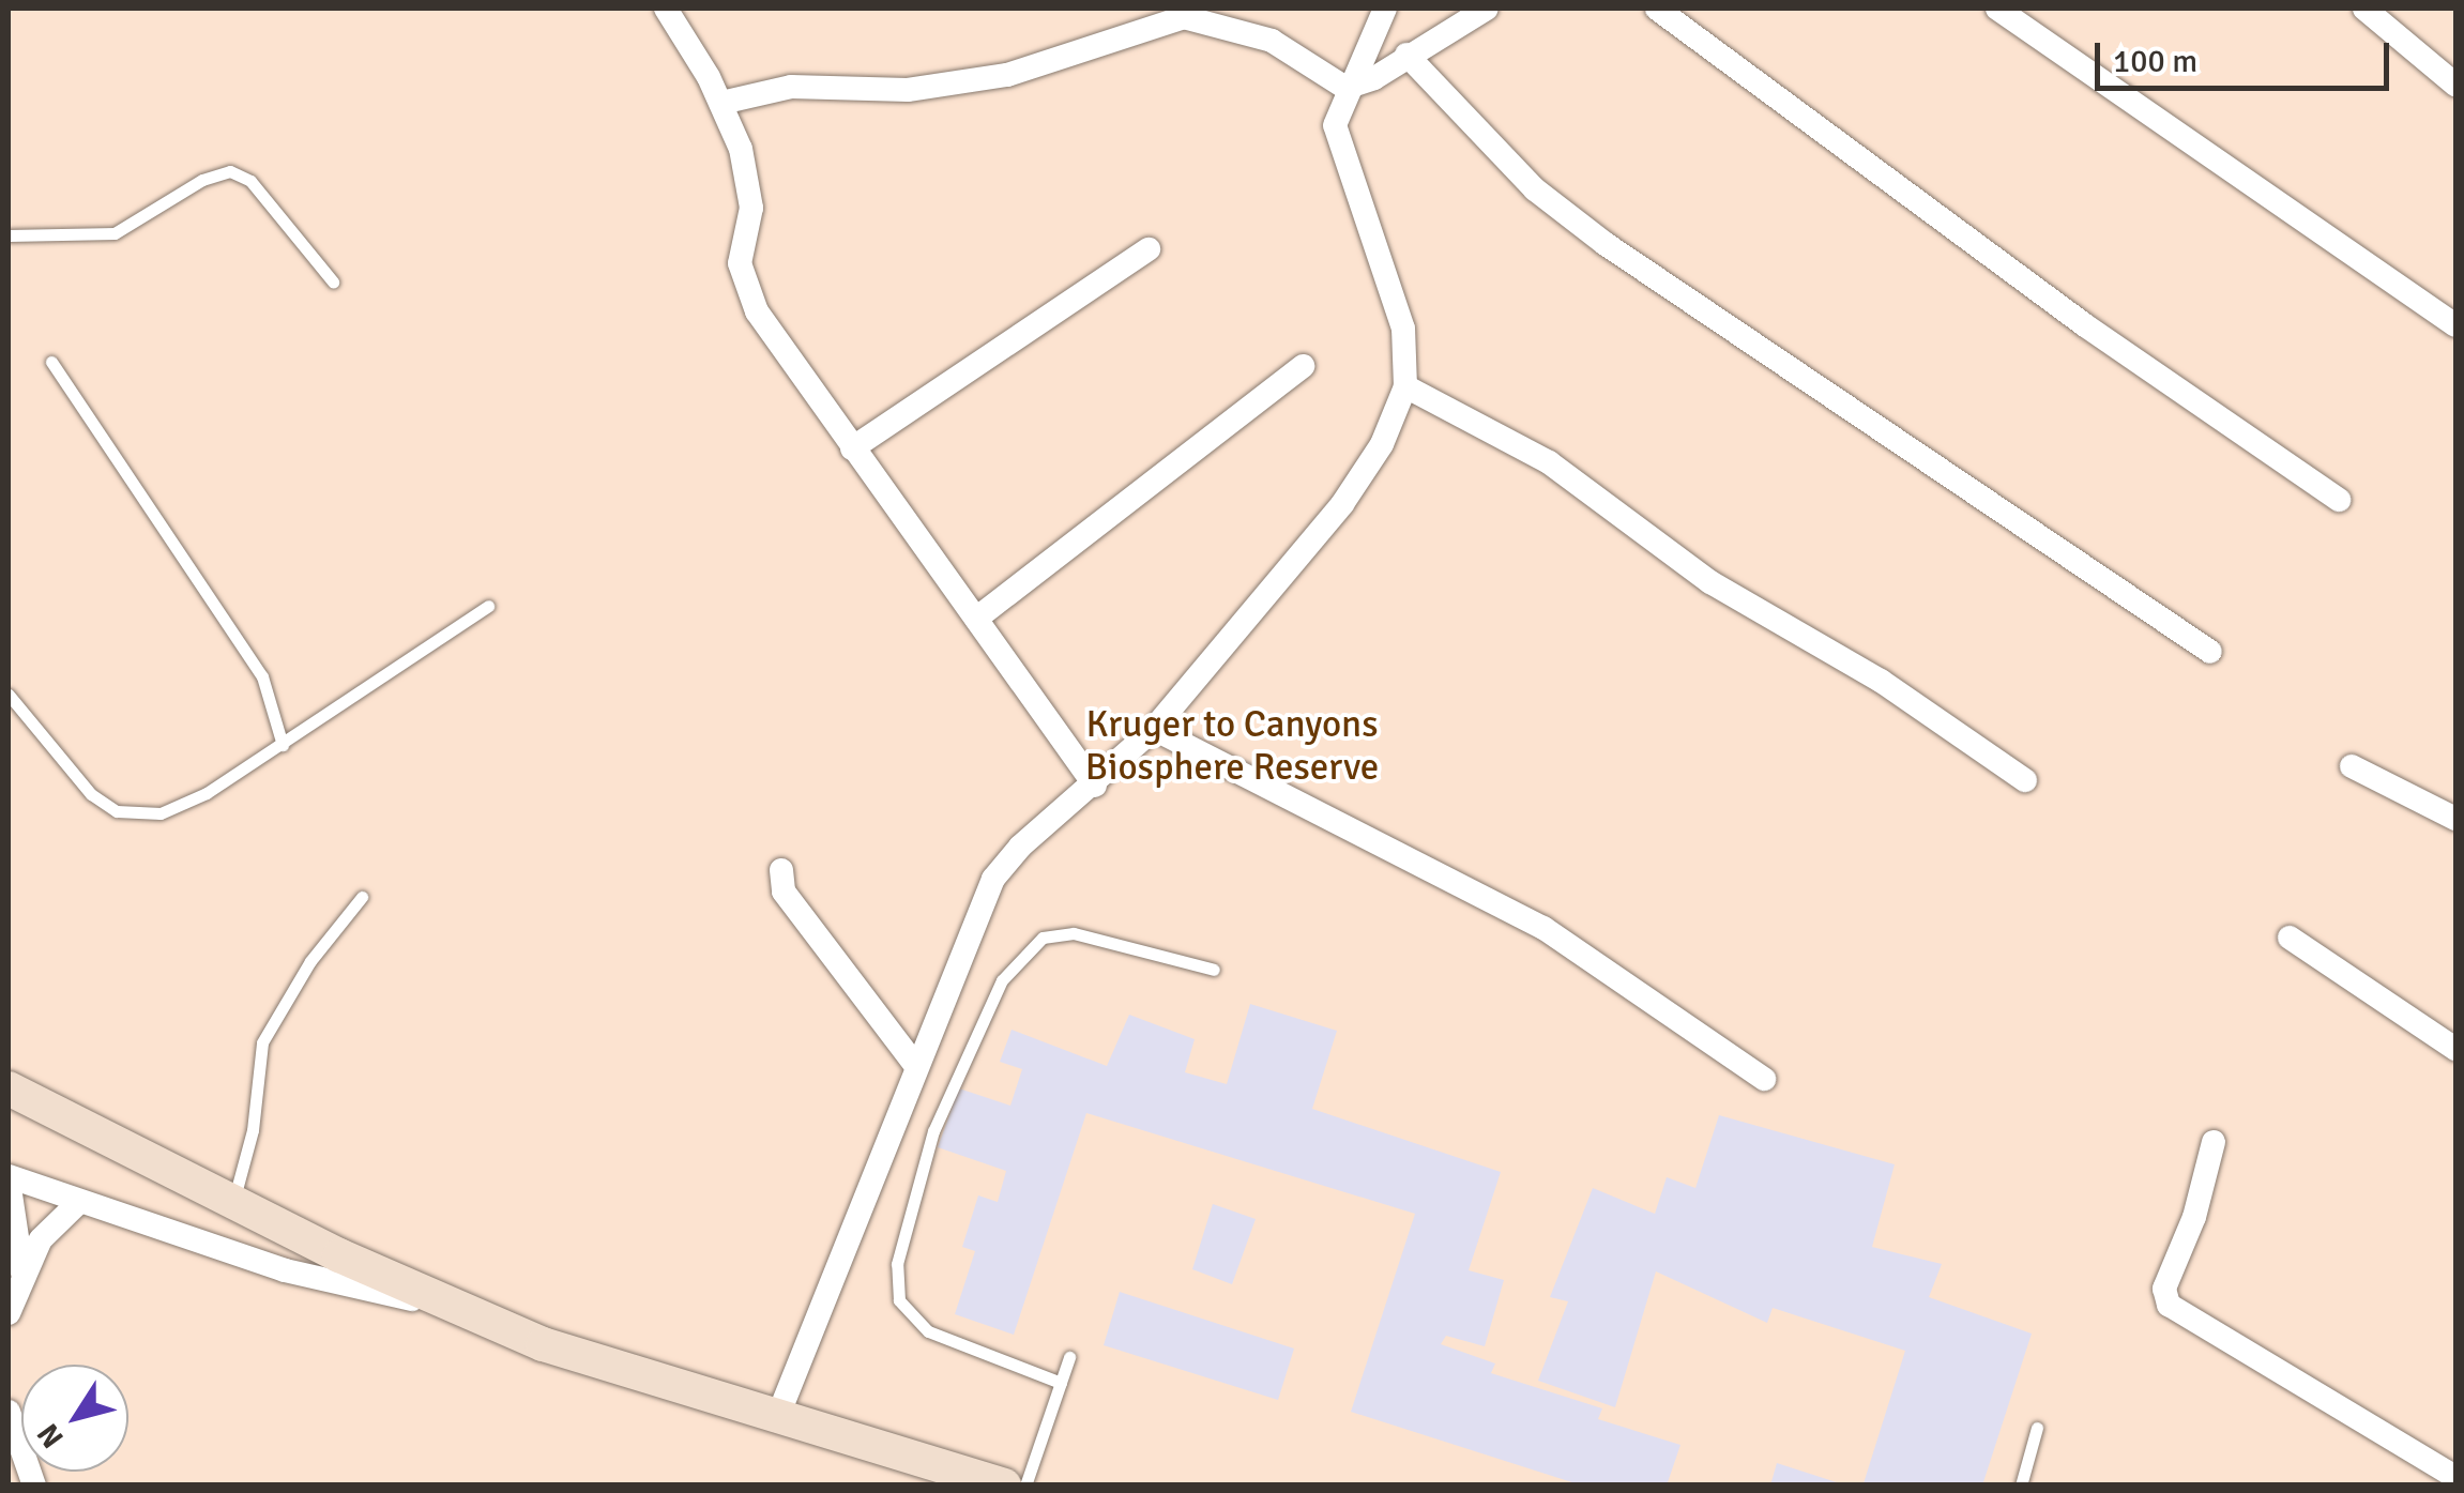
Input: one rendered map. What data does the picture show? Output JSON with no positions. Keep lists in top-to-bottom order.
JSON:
{
  "parks": ["Kruger to Canyons Biosphere Reserve"],
  "scale_bar": "100 m",
  "north": "bottom left"
}
